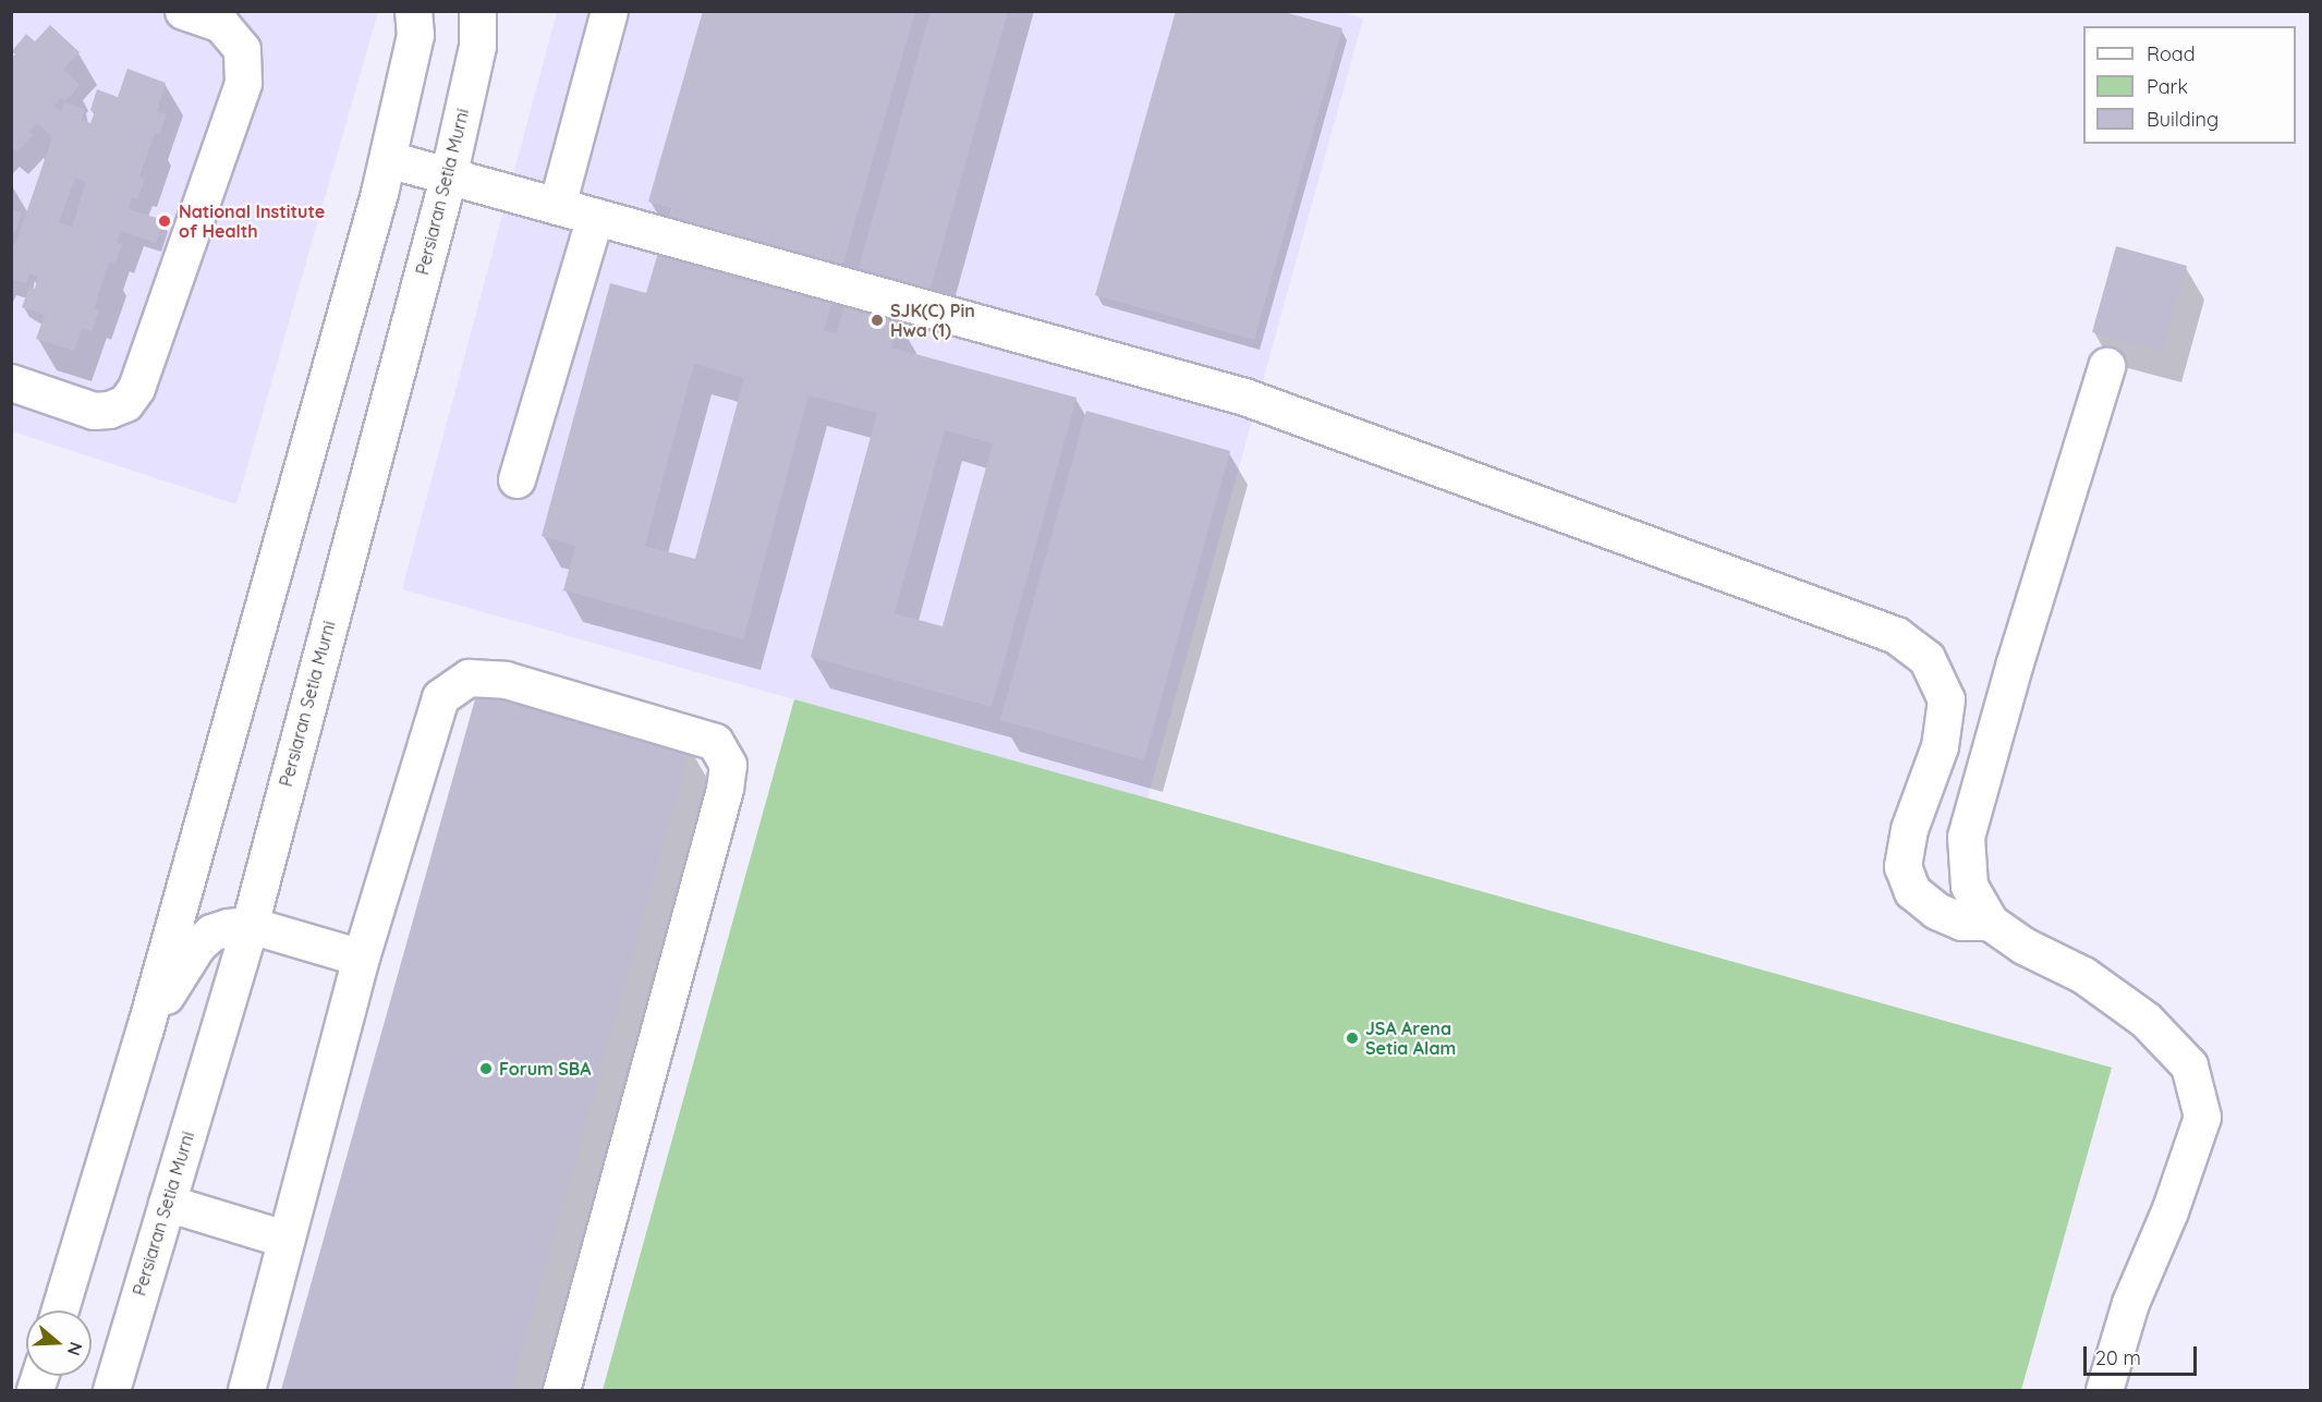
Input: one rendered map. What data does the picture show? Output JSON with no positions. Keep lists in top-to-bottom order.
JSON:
{
  "streets": {
    "street": ["Persiaran Setia Murni"]
  },
  "places": [
    "National Institute of Health",
    "SJK(C) Pin Hwa (1)",
    "JSA Arena Setia Alam",
    "Forum SBA"
  ],
  "legend": ["Road", "Park", "Building"],
  "scale_bar": "20 m",
  "north": "right"
}
